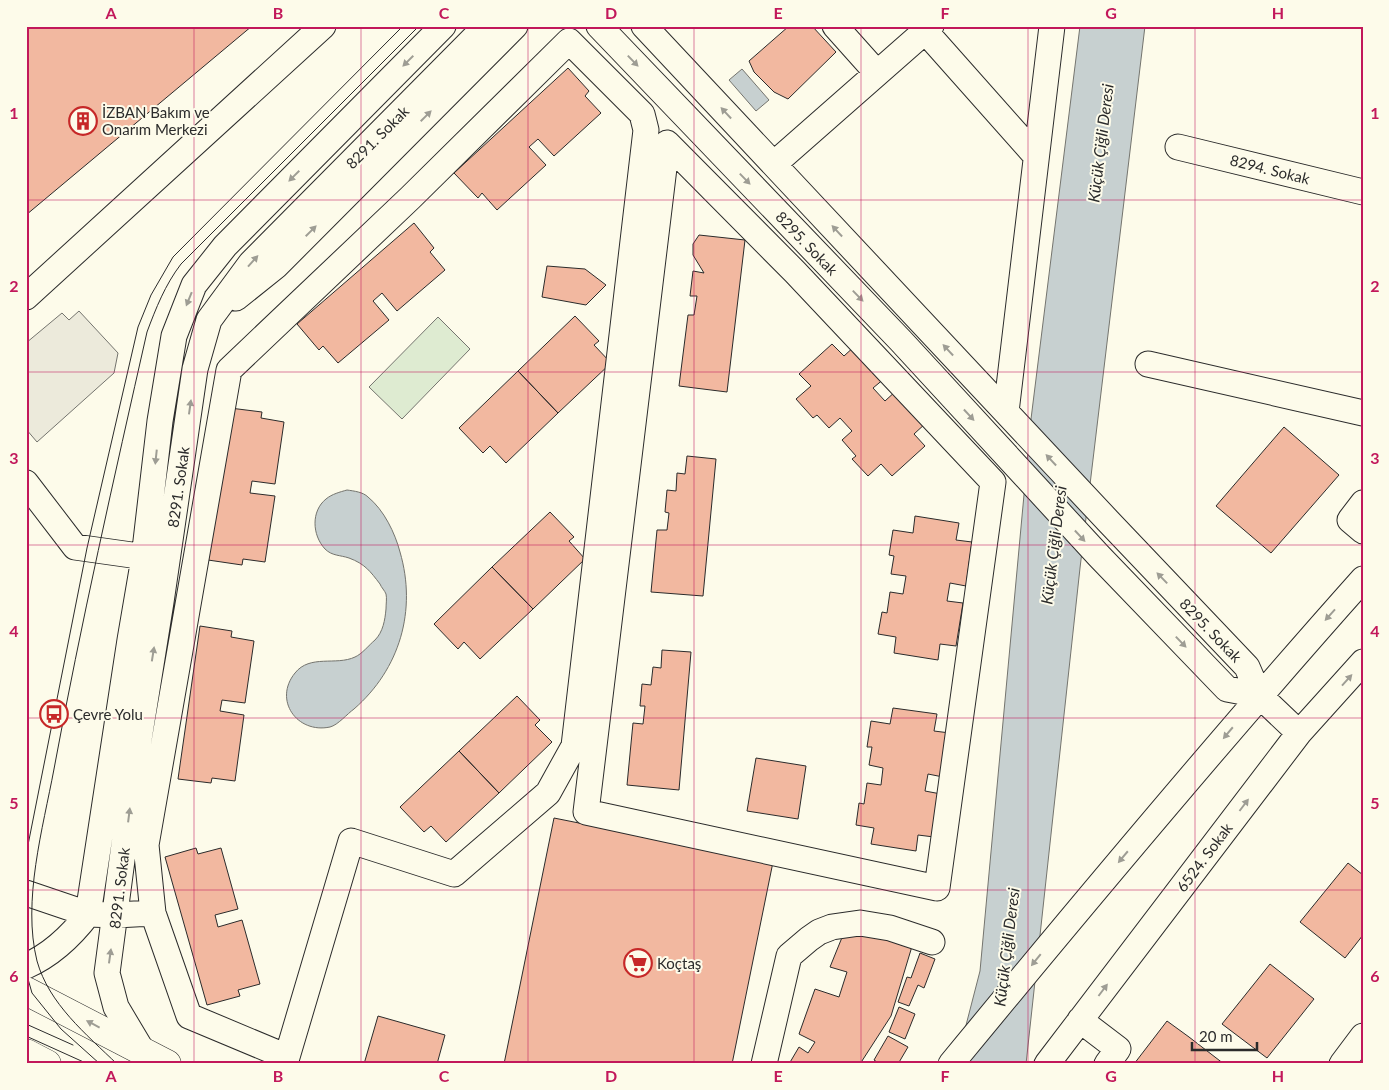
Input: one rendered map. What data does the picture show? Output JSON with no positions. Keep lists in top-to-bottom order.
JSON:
{
  "streets": {
    "street": [
      "8291. Sokak",
      "8294. Sokak",
      "8295. Sokak",
      "6524. Sokak"
    ]
  },
  "water": ["Küçük Çiğli Deresi"],
  "places": {
    "building": ["İZBAN Bakım ve Onarım Merkezi"],
    "bus stop": ["Çevre Yolu"],
    "supermarket": ["Koçtaş"]
  },
  "scale_bar": "20 m",
  "grid": {
    "columns": [
      "A",
      "B",
      "C",
      "D",
      "E",
      "F",
      "G",
      "H"
    ],
    "rows": [
      "1",
      "2",
      "3",
      "4",
      "5",
      "6"
    ]
  }
}
